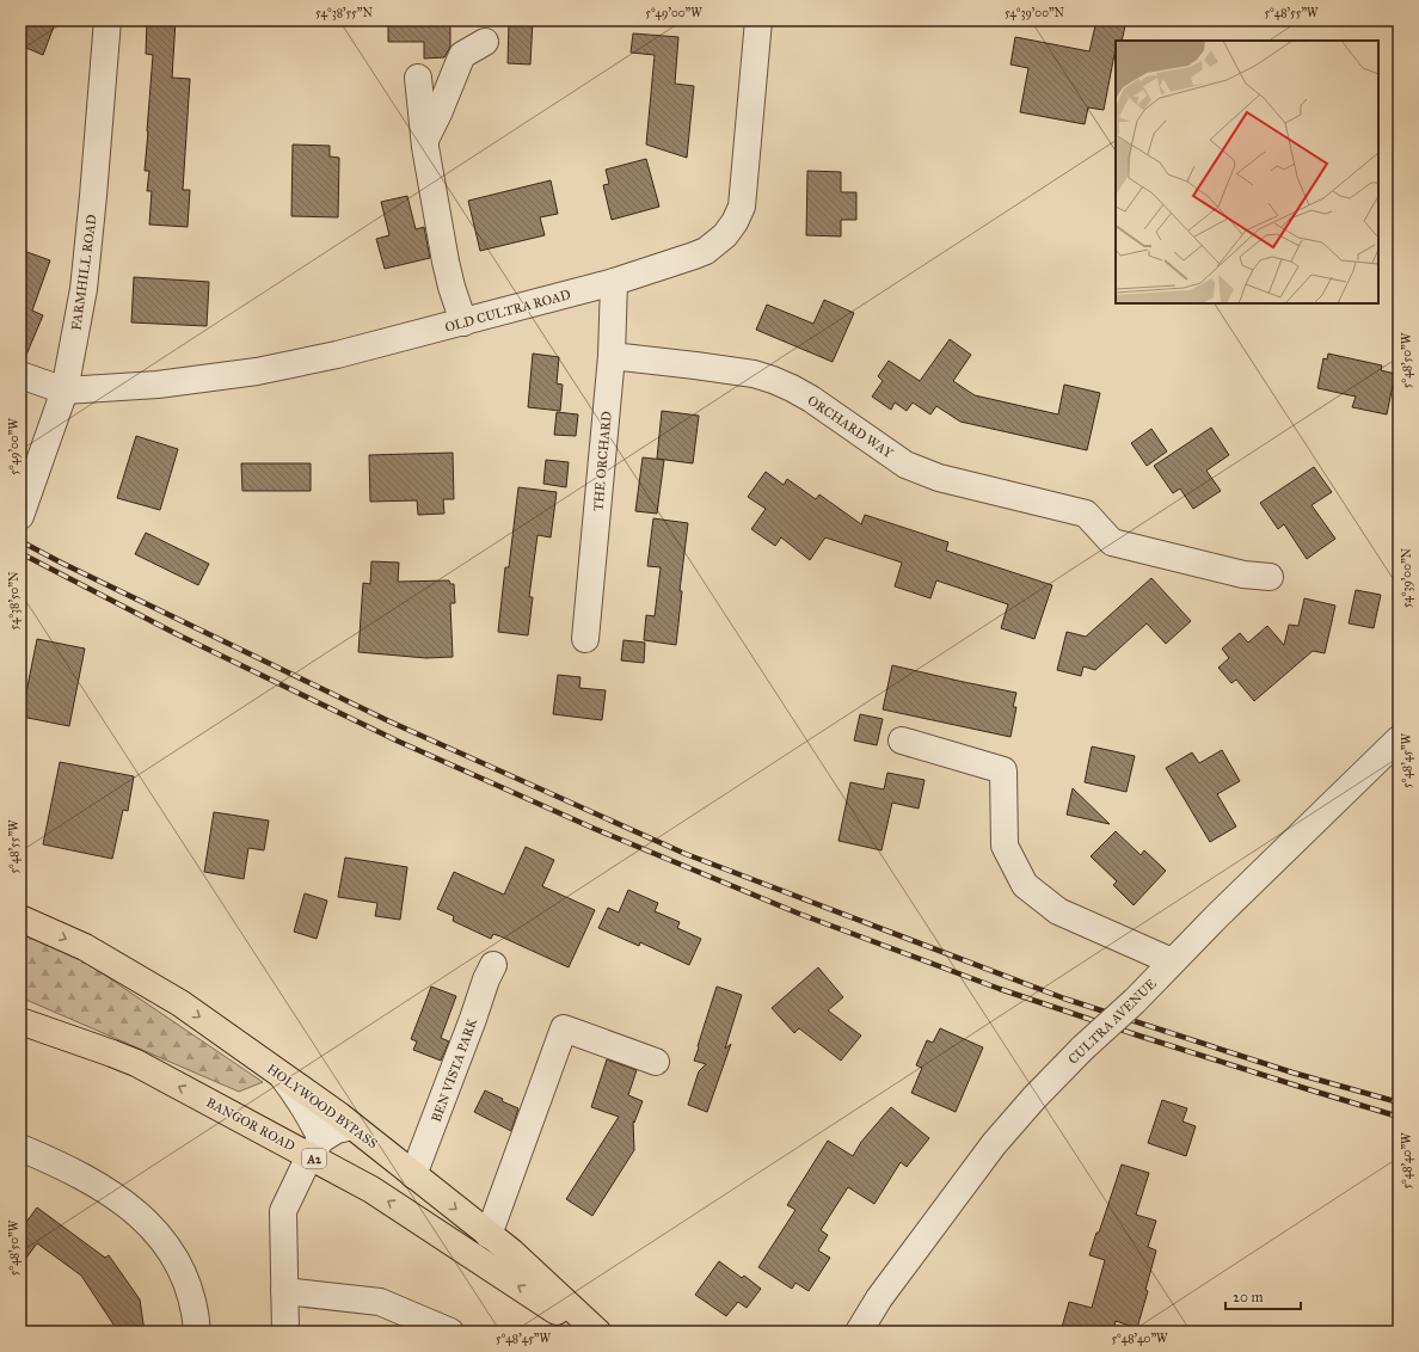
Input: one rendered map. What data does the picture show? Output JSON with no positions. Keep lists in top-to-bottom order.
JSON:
{
  "streets": {
    "highway": ["HOLYWOOD BYPASS", "BANGOR ROAD", "A2"],
    "street": [
      "FARMHILL ROAD",
      "OLD CULTRA ROAD",
      "ORCHARD WAY",
      "THE ORCHARD",
      "CULTRA AVENUE",
      "BEN VISTA PARK"
    ]
  },
  "crossings": [
    ["FARMHILL ROAD", "OLD CULTRA ROAD"],
    ["OLD CULTRA ROAD", "THE ORCHARD"],
    ["ORCHARD WAY", "THE ORCHARD"],
    ["BEN VISTA PARK", "HOLYWOOD BYPASS"]
  ],
  "one_way": ["HOLYWOOD BYPASS", "BANGOR ROAD"],
  "scale_bar": "20 m",
  "coordinates": [
    "54°38'55\"N",
    "5°49'00\"W",
    "54°39'00\"N",
    "5°48'55\"W",
    "5°48'50\"W",
    "54°38'50\"N",
    "5°48'45\"W",
    "5°48'40\"W"
  ]
}
